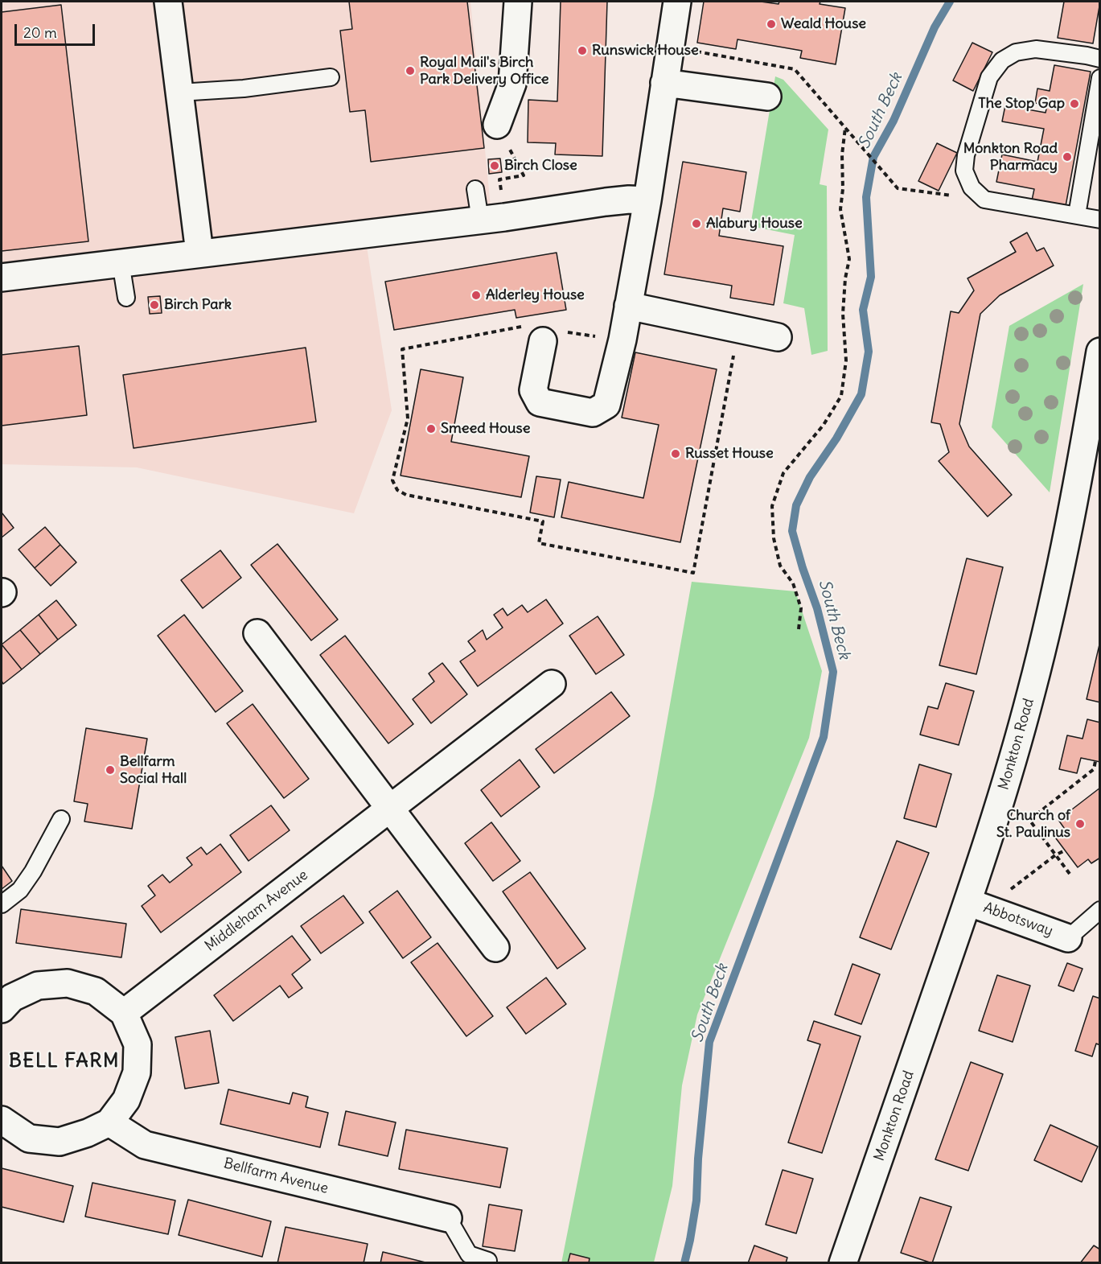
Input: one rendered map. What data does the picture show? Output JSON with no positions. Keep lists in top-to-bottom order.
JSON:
{
  "streets": {
    "street": [
      "Monkton Road",
      "Middleham Avenue",
      "Abbotsway",
      "Bellfarm Avenue"
    ]
  },
  "crossings": [
    ["Monkton Road", "Abbotsway"]
  ],
  "districts": ["BELL FARM"],
  "water": ["South Beck"],
  "places": [
    "Weald House",
    "Runswick House",
    "Royal Mail's Birch Park Delivery Office",
    "The Stop Gap",
    "Monkton Road Pharmacy",
    "Birch Close",
    "Alabury House",
    "Alderley House",
    "Birch Park",
    "Smeed House",
    "Russet House",
    "Bellfarm Social Hall",
    "Church of St. Paulinus"
  ],
  "scale_bar": "20 m"
}
